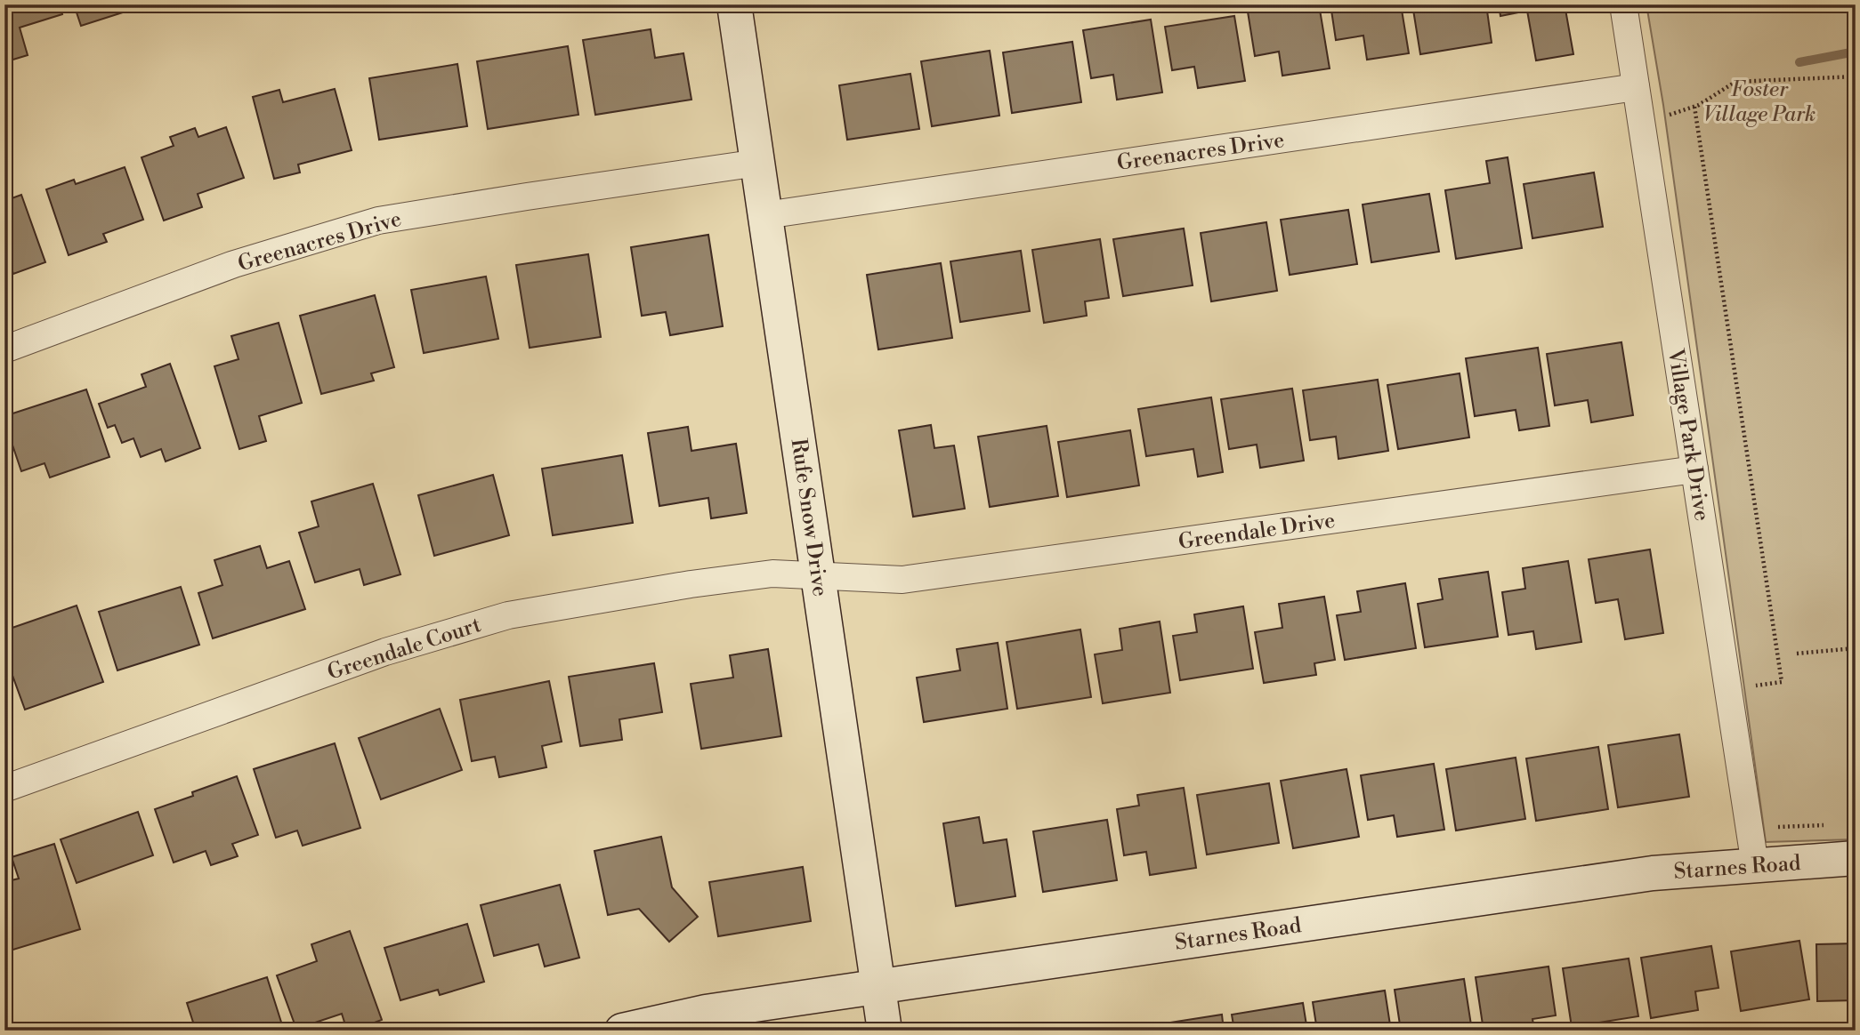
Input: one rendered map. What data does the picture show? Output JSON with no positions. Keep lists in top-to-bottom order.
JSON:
{
  "streets": {
    "main road": ["Rufe Snow Drive", "Starnes Road"],
    "street": [
      "Greenacres Drive",
      "Village Park Drive",
      "Greendale Drive",
      "Greendale Court"
    ]
  },
  "crossings": [
    ["Greenacres Drive", "Village Park Drive"],
    ["Greenacres Drive", "Rufe Snow Drive"],
    ["Village Park Drive", "Greendale Drive"],
    ["Village Park Drive", "Starnes Road"],
    ["Rufe Snow Drive", "Greendale Drive"],
    ["Rufe Snow Drive", "Greendale Court"],
    ["Rufe Snow Drive", "Starnes Road"],
    ["Greendale Drive", "Greendale Court"]
  ],
  "parks": ["Foster Village Park"]
}
